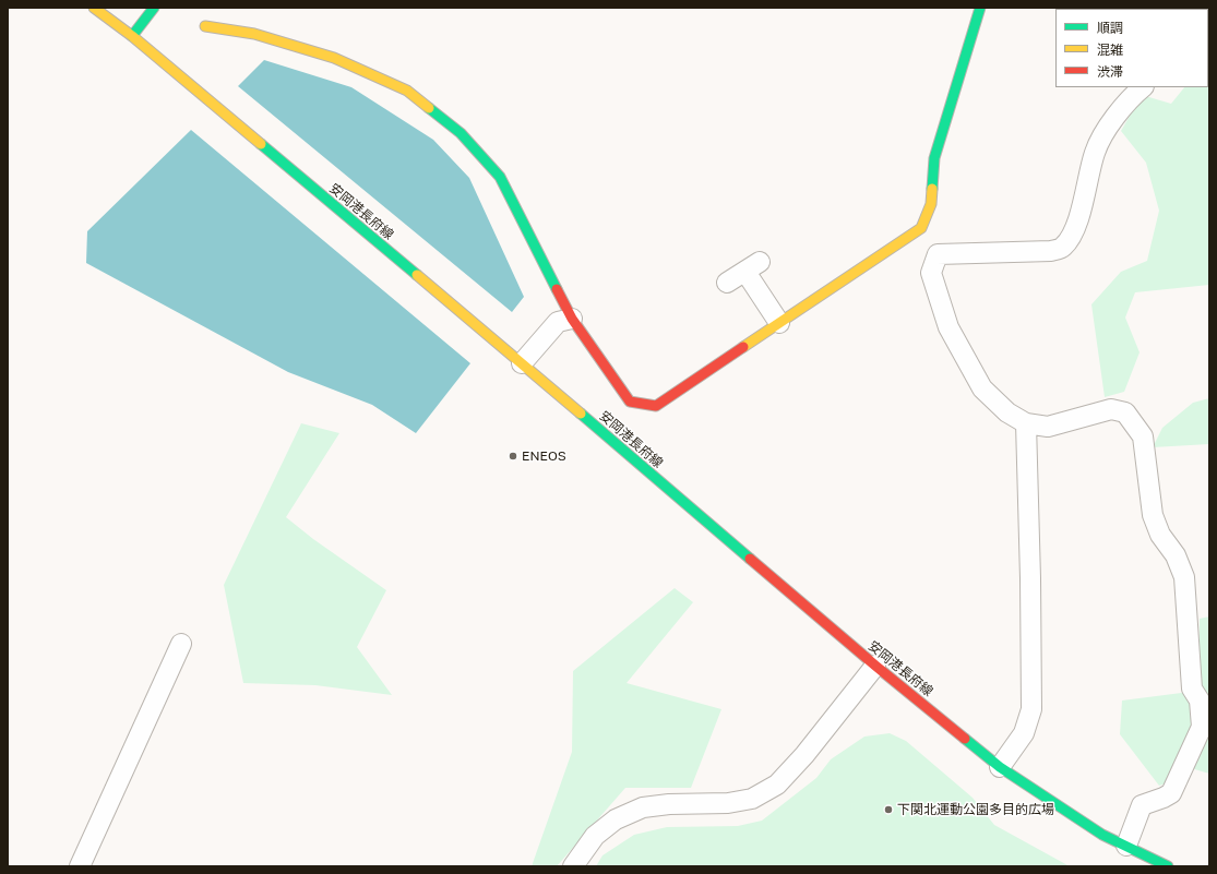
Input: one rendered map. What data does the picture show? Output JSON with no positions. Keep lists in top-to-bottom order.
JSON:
{
  "streets": {
    "main road": ["安岡港長府線"]
  },
  "places": ["ENEOS", "下関北運動公園多目的広場"],
  "legend": ["順調", "混雑", "渋滞"]
}
